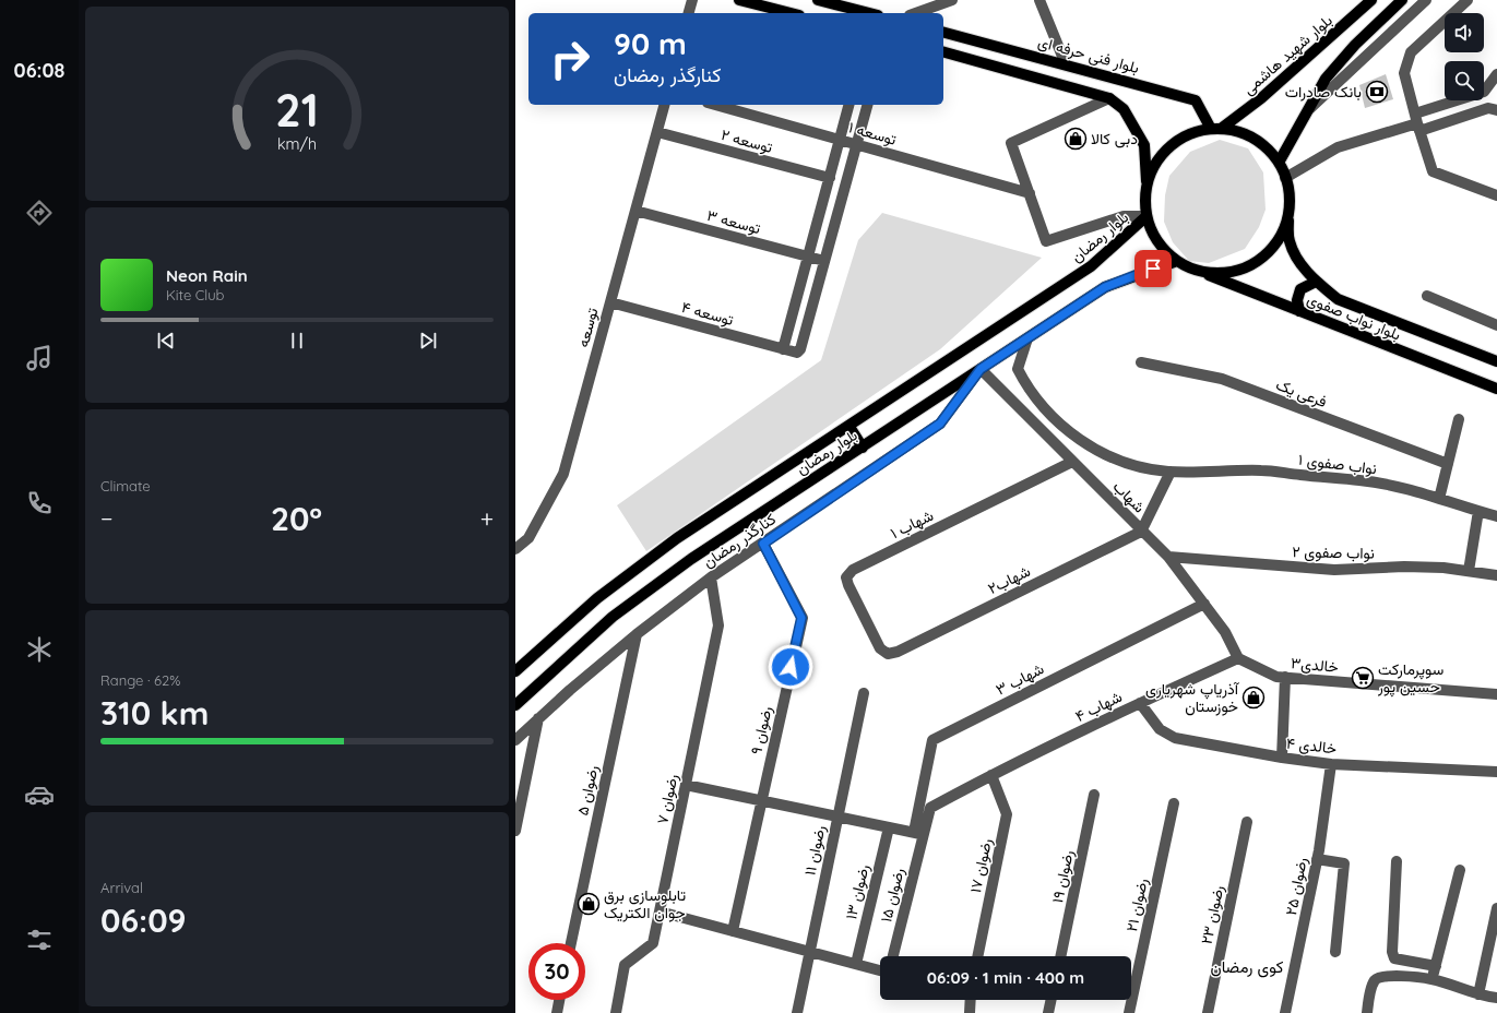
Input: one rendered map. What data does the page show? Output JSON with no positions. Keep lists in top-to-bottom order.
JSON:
{
  "streets": {
    "main road": [
      "بلوار فنی حرفه ای",
      "بلوار شهید هاشمی",
      "بلوار رمضان",
      "بلوار نواب صفوی"
    ],
    "street": [
      "توسعه ۱",
      "توسعه ۲",
      "توسعه ۳",
      "توسعه ۴",
      "توسعه",
      "فرعی یک",
      "نواب صفوی ۱",
      "شهاب",
      "شهاب ۱",
      "کنارگذر رمضان",
      "نواب صفوی ۲",
      "شهاب۲",
      "خالدی۳",
      "شهاب ۳",
      "شهاب ۴",
      "رضوان ۹",
      "خالدی ۴",
      "رضوان ۵",
      "رضوان ۷",
      "رضوان ۱۱",
      "رضوان ۱۷",
      "رضوان ۱۹",
      "رضوان ۲۵",
      "رضوان ۱۳",
      "رضوان ۱۵",
      "رضوان ۲۱",
      "رضوان ۲۳"
    ]
  },
  "crossings": [
    ["بلوار فنی حرفه ای", "بلوار شهید هاشمی"],
    ["بلوار فنی حرفه ای", "بلوار رمضان"],
    ["بلوار فنی حرفه ای", "بلوار نواب صفوی"],
    ["بلوار شهید هاشمی", "بلوار رمضان"],
    ["بلوار شهید هاشمی", "بلوار نواب صفوی"],
    ["توسعه ۲", "توسعه"],
    ["توسعه ۳", "توسعه ۴"],
    ["توسعه ۳", "توسعه"],
    ["بلوار رمضان", "بلوار نواب صفوی"],
    ["بلوار رمضان", "نواب صفوی ۱"],
    ["بلوار رمضان", "شهاب"],
    ["بلوار رمضان", "کنارگذر رمضان"],
    ["توسعه ۴", "توسعه"],
    ["شهاب", "شهاب ۱"],
    ["شهاب", "کنارگذر رمضان"],
    ["شهاب", "نواب صفوی ۲"],
    ["شهاب", "شهاب۲"],
    ["شهاب", "خالدی۳"],
    ["شهاب", "شهاب ۳"],
    ["شهاب", "شهاب ۴"],
    ["شهاب ۱", "شهاب۲"],
    ["کنارگذر رمضان", "رضوان ۹"],
    ["کنارگذر رمضان", "رضوان ۵"],
    ["کنارگذر رمضان", "رضوان ۷"],
    ["خالدی۳", "شهاب ۴"],
    ["شهاب ۳", "شهاب ۴"],
    ["شهاب ۳", "رضوان ۱۵"],
    ["شهاب ۴", "خالدی ۴"],
    ["شهاب ۴", "رضوان ۱۷"],
    ["شهاب ۴", "رضوان ۱۵"],
    ["خالدی ۴", "رضوان ۲۵"]
  ],
  "districts": ["کوی رمضان"],
  "places": {
    "bank": ["بانک صادرات"],
    "shop": ["دبی کالا", "آذریاپ شهریاری خوزستان", "تابلوسازی برق جوان الکتریک"],
    "supermarket": ["سوپرمارکت حسین پور"]
  },
  "page": {
    "tabs": "06:08",
    "turn": ["90 m", "کنارگذر رمضان"],
    "song": ["Neon Rain", "Kite Club"],
    "tile": [
      "Climate",
      ["Range · 62%", "310 km"],
      ["Arrival", "06:09"]
    ],
    "heat": ["−", "20°", "+"],
    "limit": "30",
    "trip": "06:09 · 1 min · 400 m",
    "gauge": ["21", "km/h"]
  }
}
